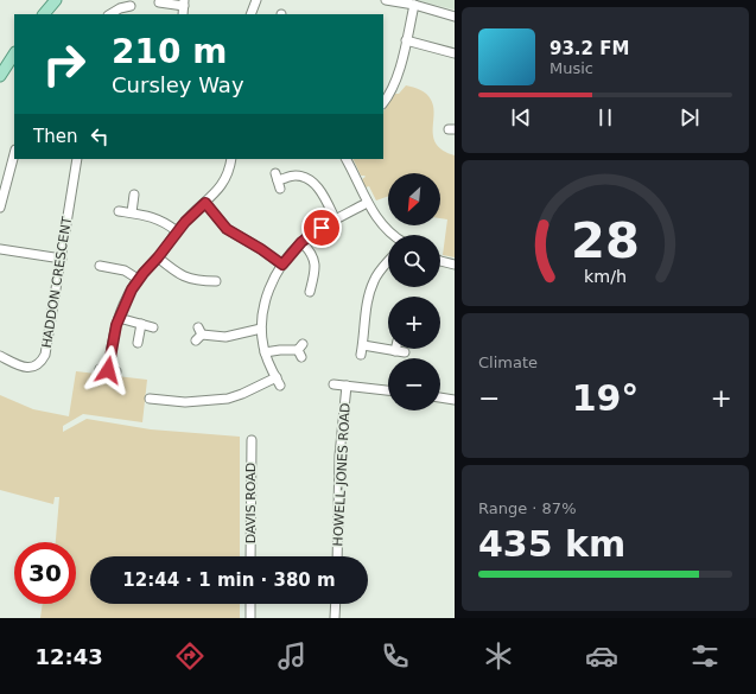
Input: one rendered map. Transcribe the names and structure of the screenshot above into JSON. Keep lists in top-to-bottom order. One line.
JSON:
{"streets":{"street":["HADDON CRESCENT","HOWELL-JONES ROAD","DAVIS ROAD"]},"north":"bottom left","page":{"turn":["210 m","Cursley Way"],"song":["93.2 FM","Music"],"then":"Then","map_buttons":["+","−"],"tile":["Climate",["Range · 87%","435 km"]],"heat":["−","19°","+"],"limit":"30","trip":"12:44 · 1 min · 380 m","tabs":"12:43","gauge":["28","km/h"]}}
